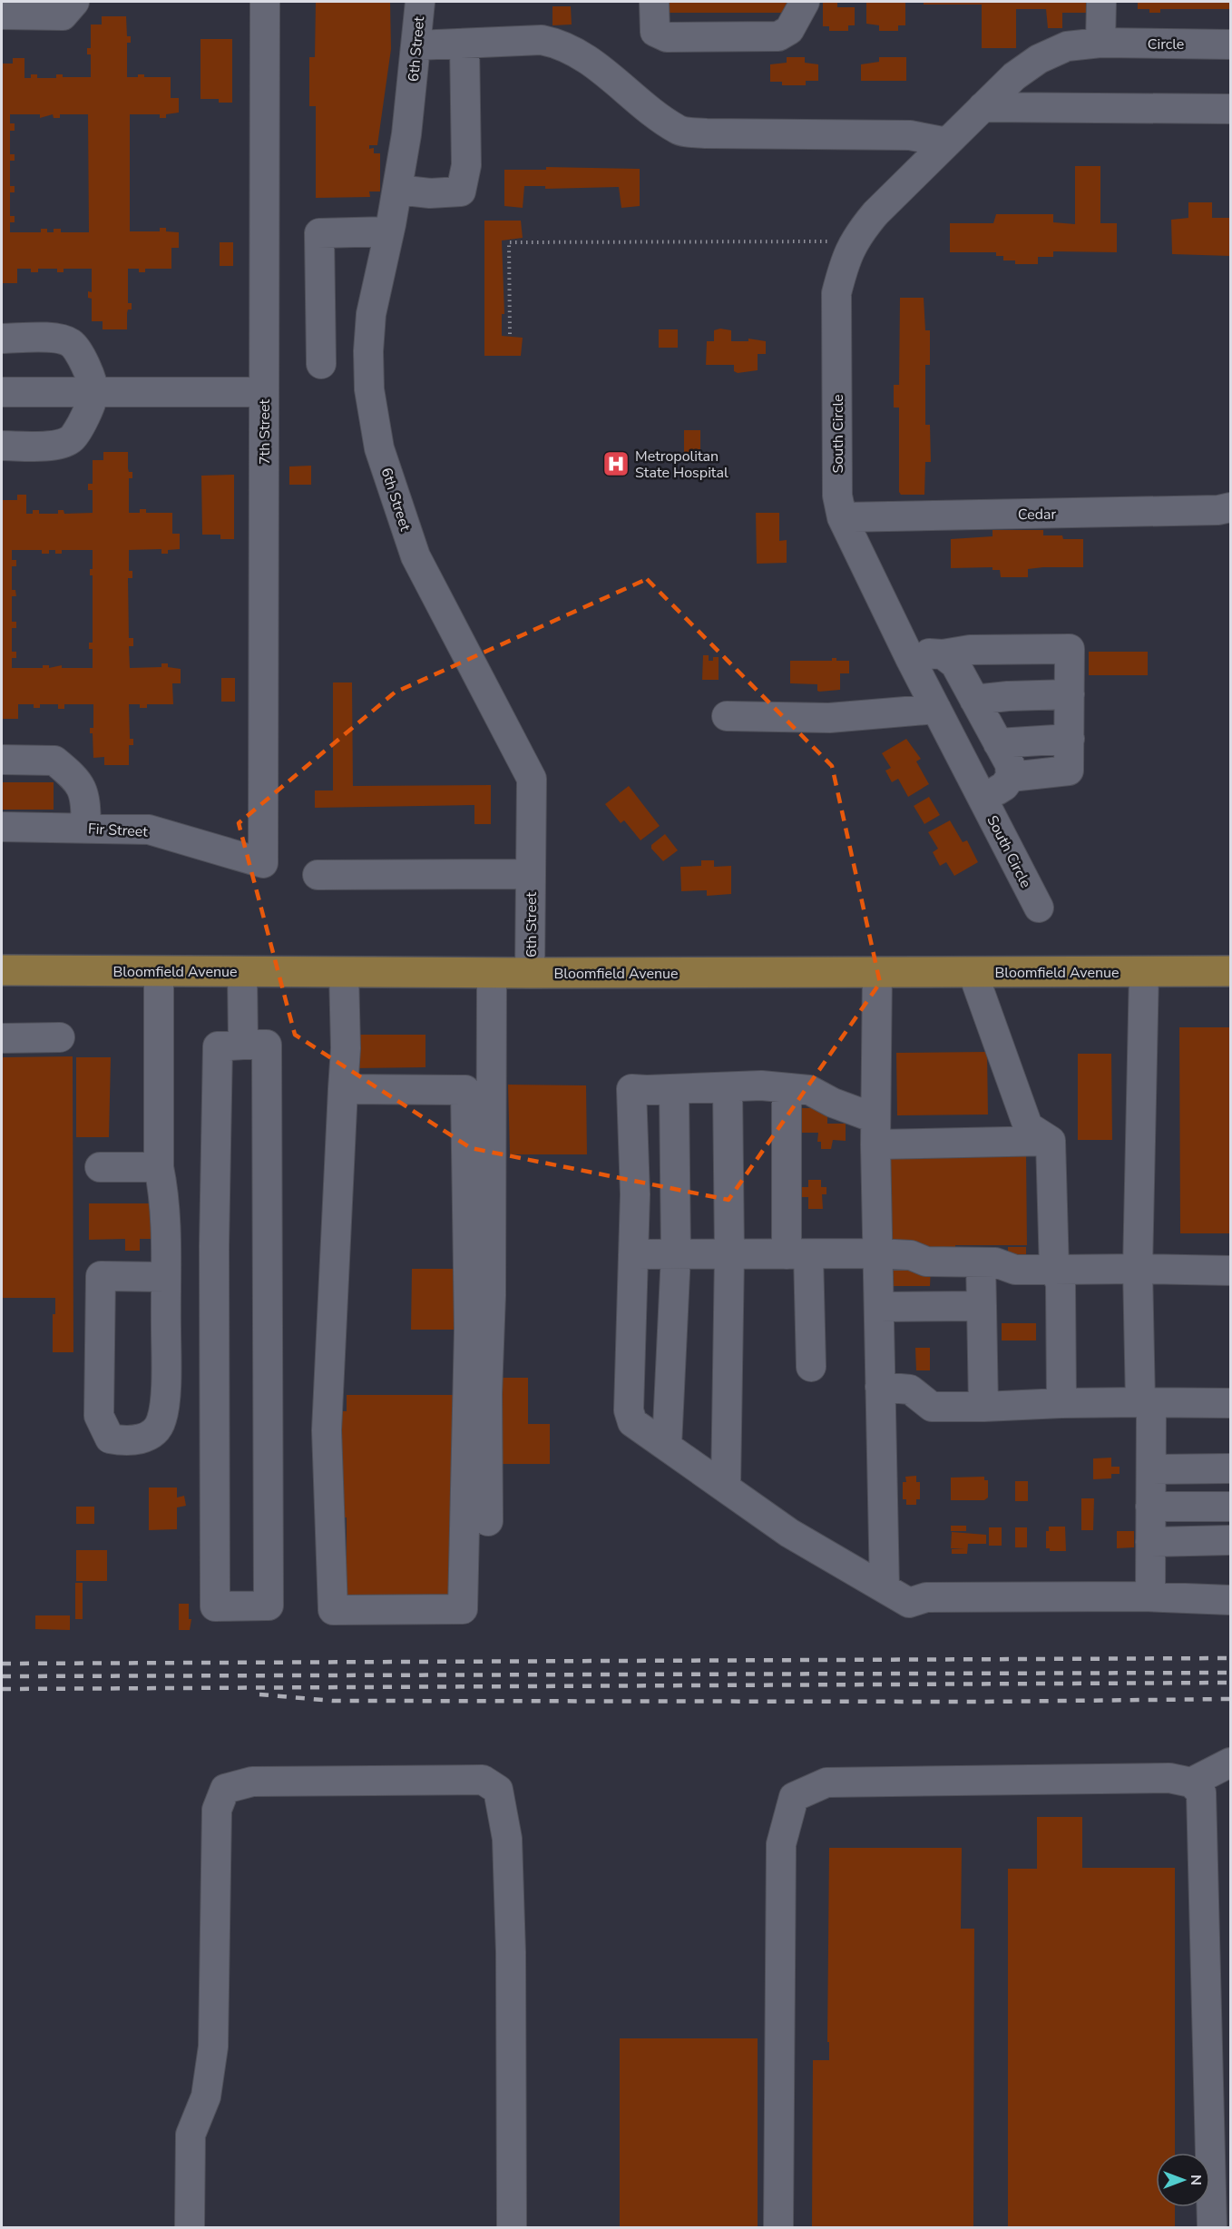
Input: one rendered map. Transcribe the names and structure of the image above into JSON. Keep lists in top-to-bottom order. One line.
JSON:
{"streets":{"main road":["Bloomfield Avenue"],"street":["Circle","6th Street","7th Street","South Circle","Cedar","Fir Street"]},"crossings":[["Circle","South Circle"],["6th Street","Bloomfield Avenue"],["7th Street","Fir Street"],["South Circle","Cedar"]],"places":{"hospital":["Metropolitan State Hospital"]},"north":"right"}
